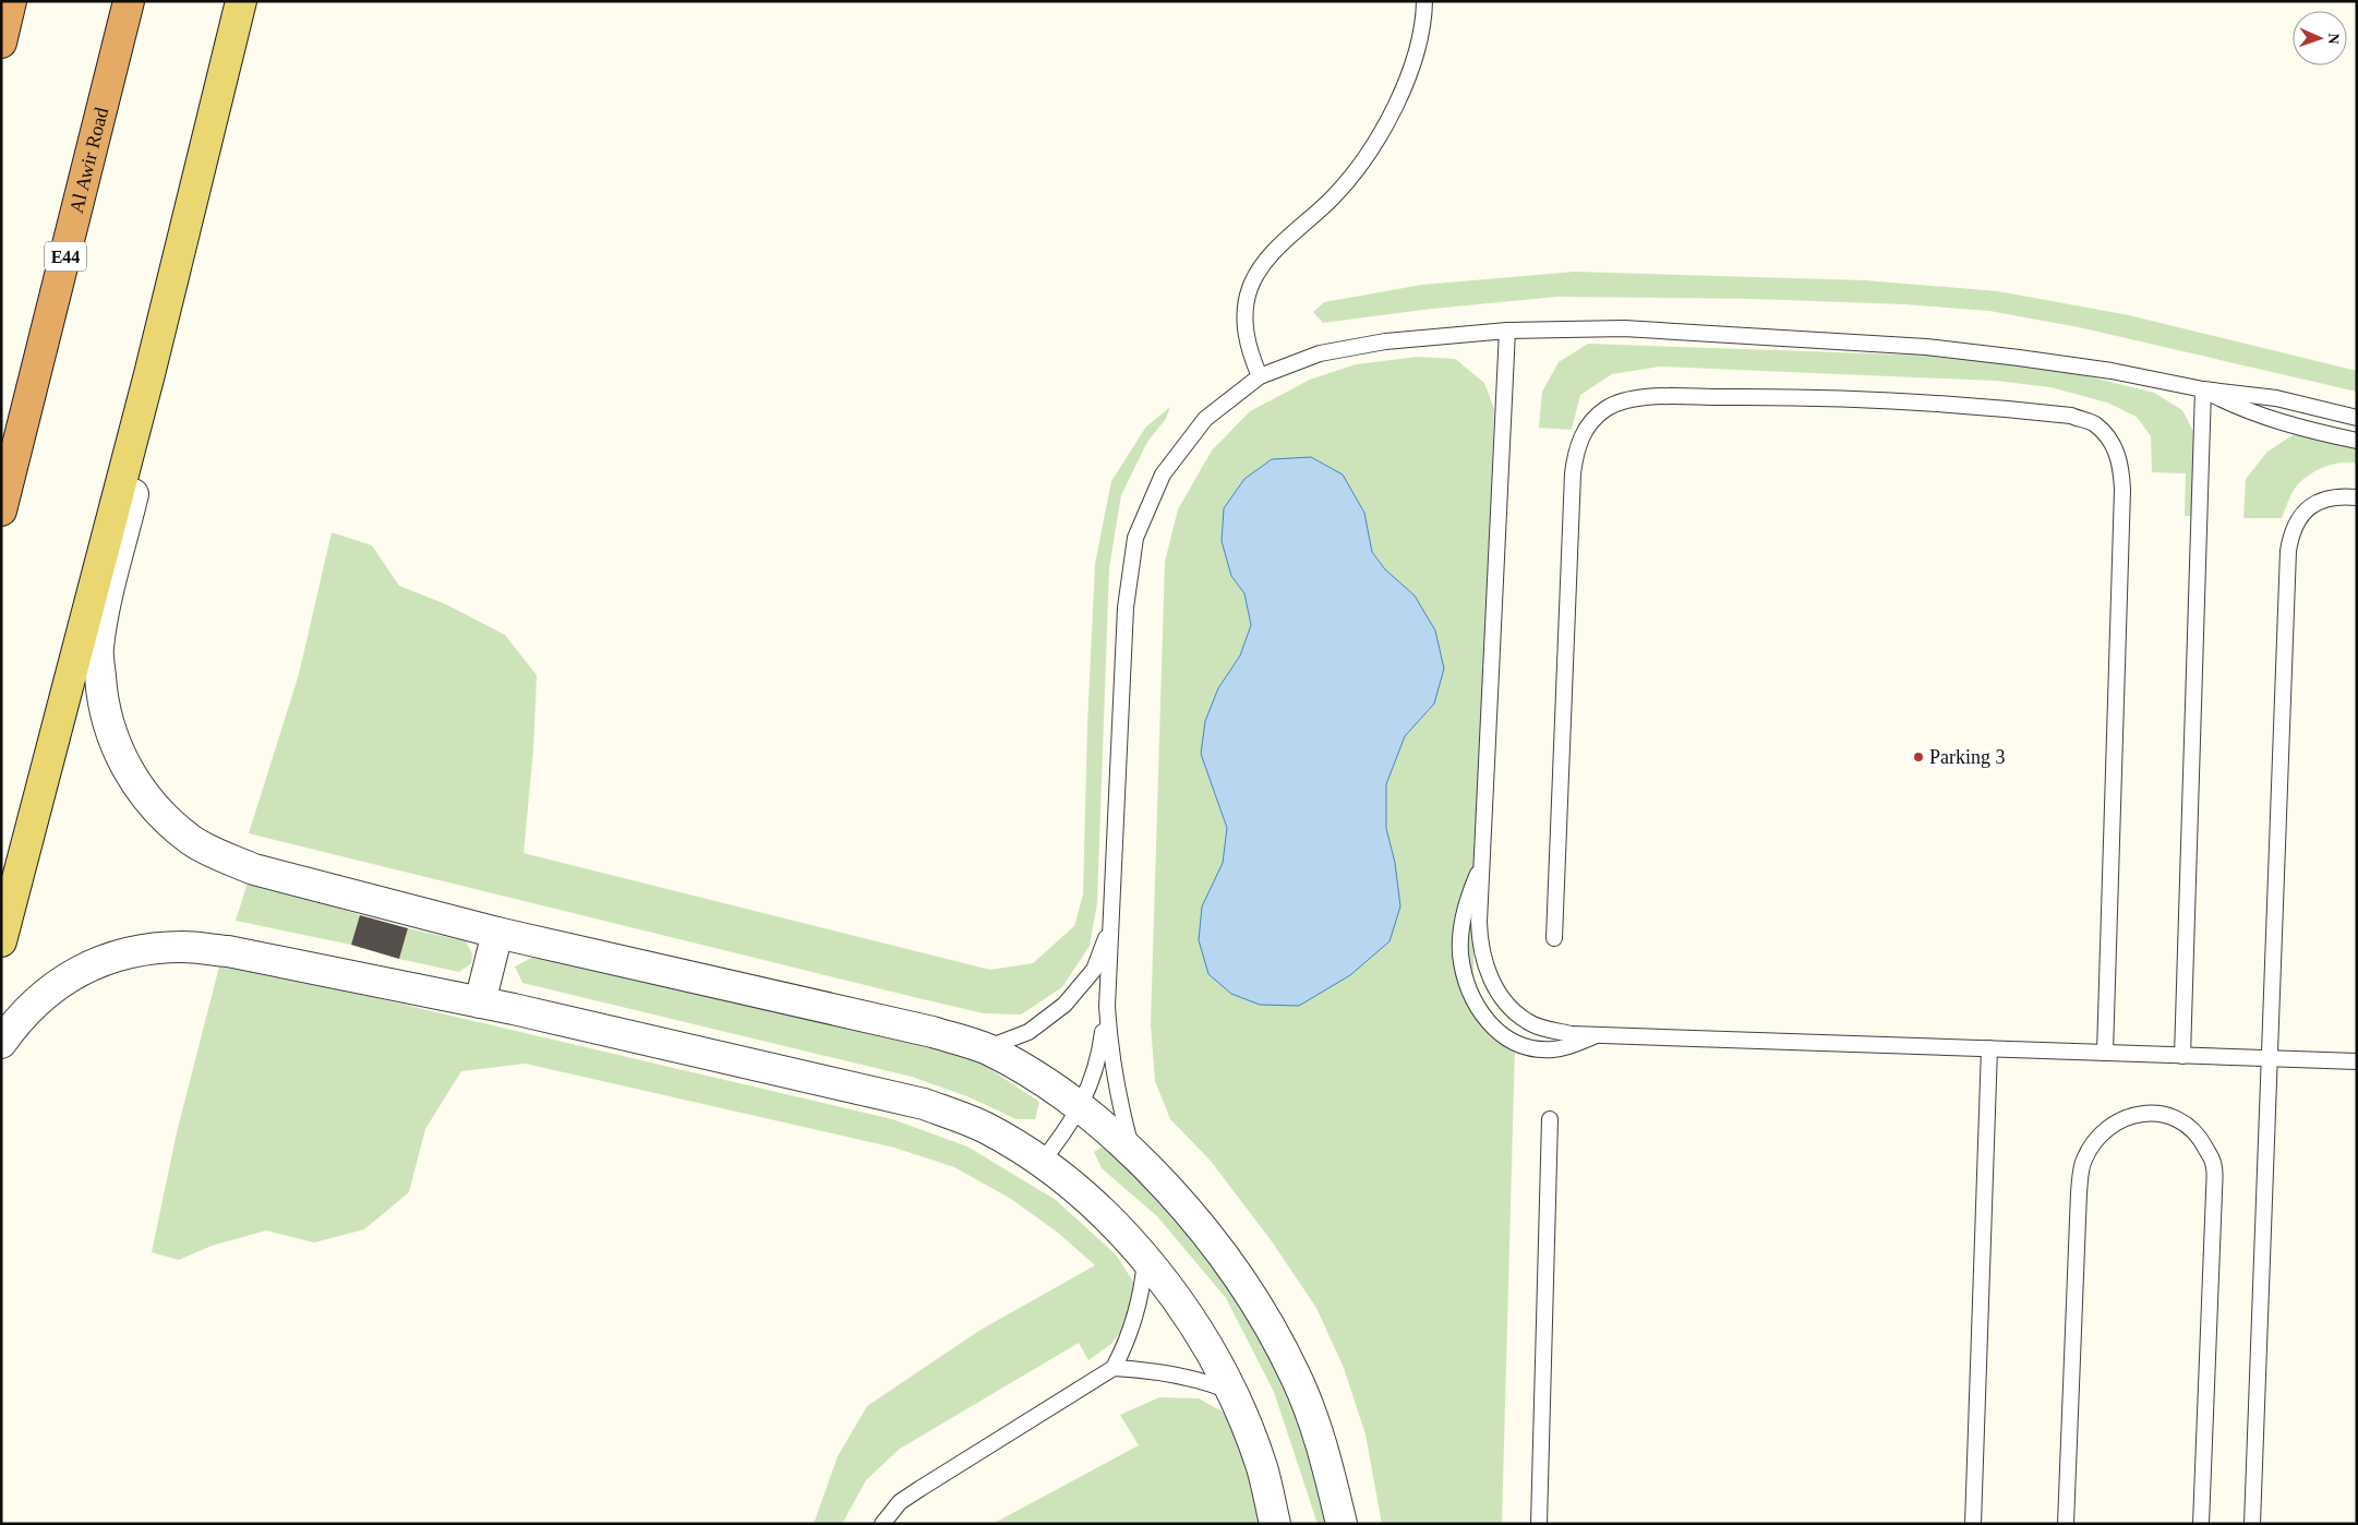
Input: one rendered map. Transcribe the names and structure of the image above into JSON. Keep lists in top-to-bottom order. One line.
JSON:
{"streets":{"highway":["Al Awir Road","E44"]},"places":["Parking 3"],"north":"right"}
